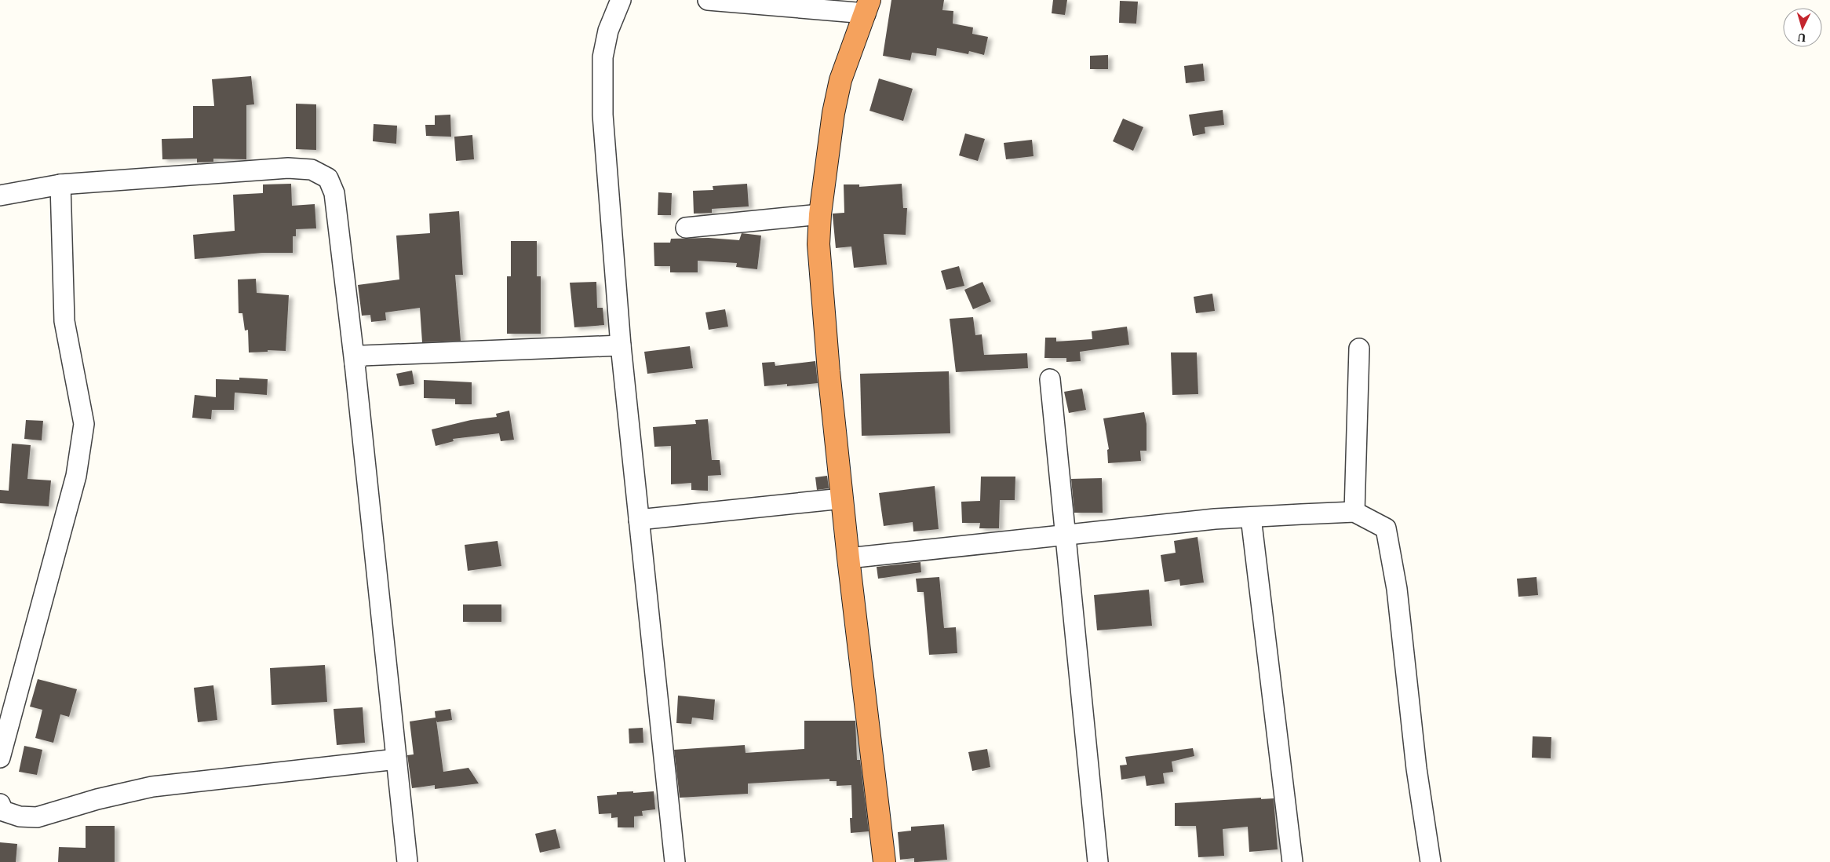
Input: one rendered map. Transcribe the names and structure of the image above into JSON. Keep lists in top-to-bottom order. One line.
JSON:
{"north":"bottom"}
